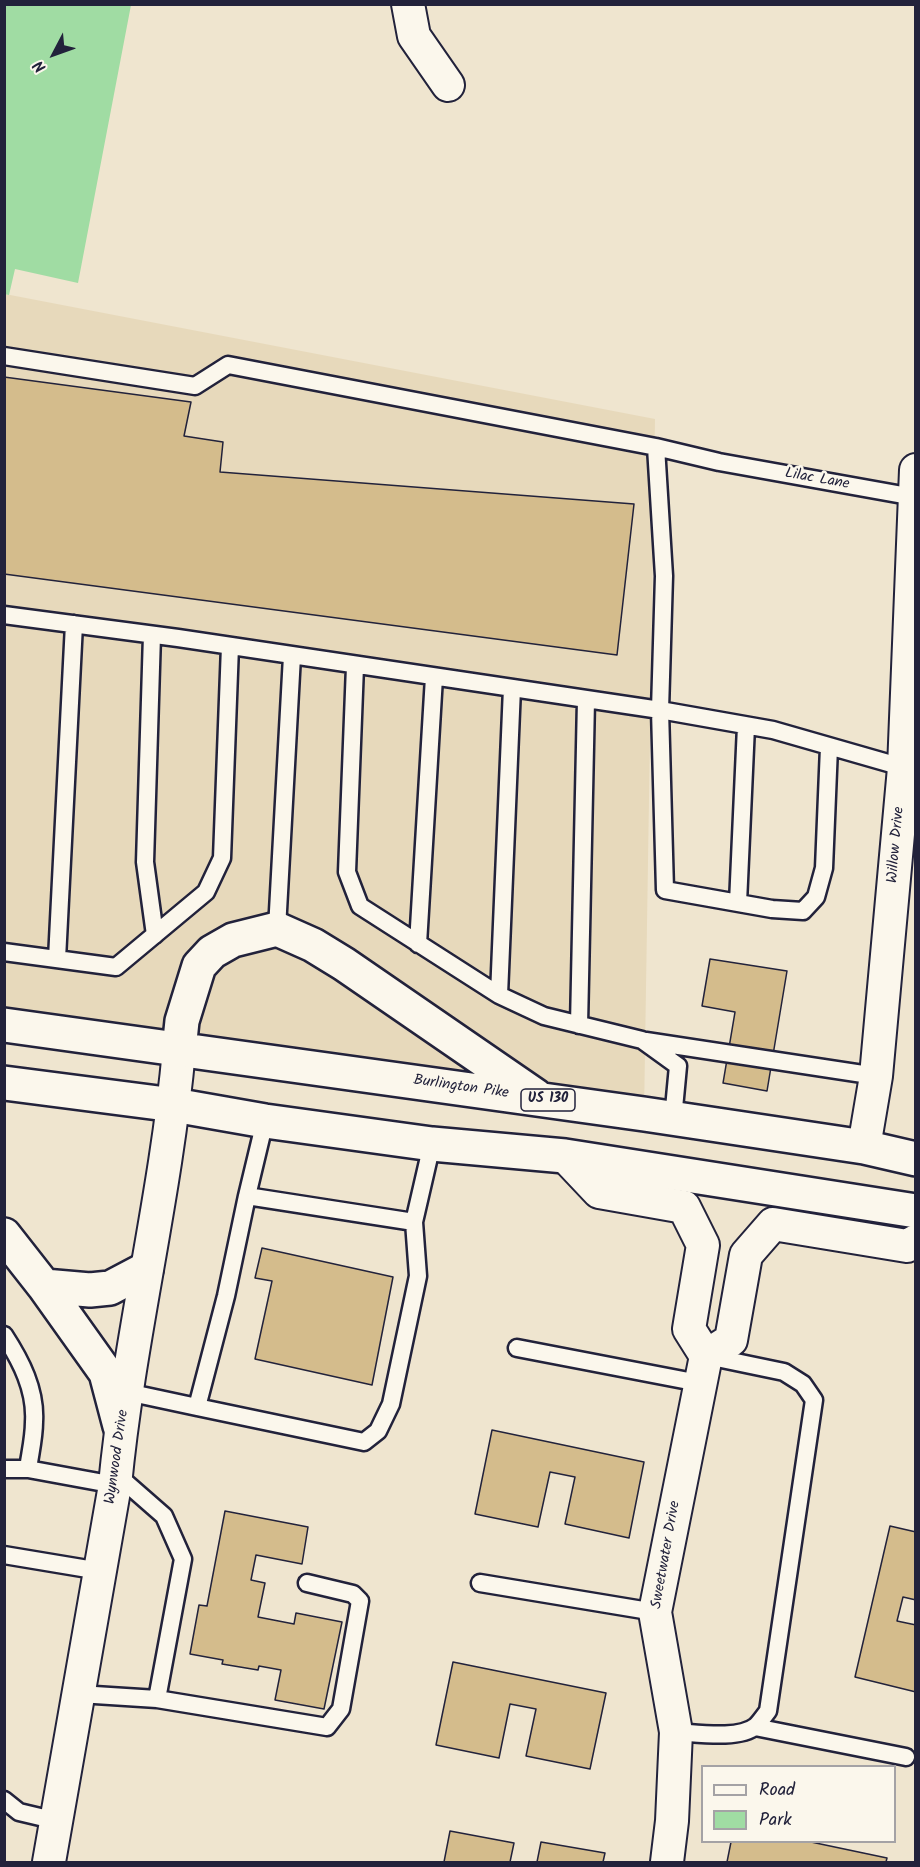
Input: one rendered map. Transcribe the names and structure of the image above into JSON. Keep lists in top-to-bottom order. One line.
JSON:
{"streets":{"highway":["Burlington Pike","US 130"],"street":["Willow Drive","Wynwood Drive","Sweetwater Drive"],"lane":["Lilac Lane"]},"crossings":[["Lilac Lane","Willow Drive"],["Willow Drive","Burlington Pike"],["Burlington Pike","Wynwood Drive"]],"legend":["Road","Park"],"north":"bottom left"}
